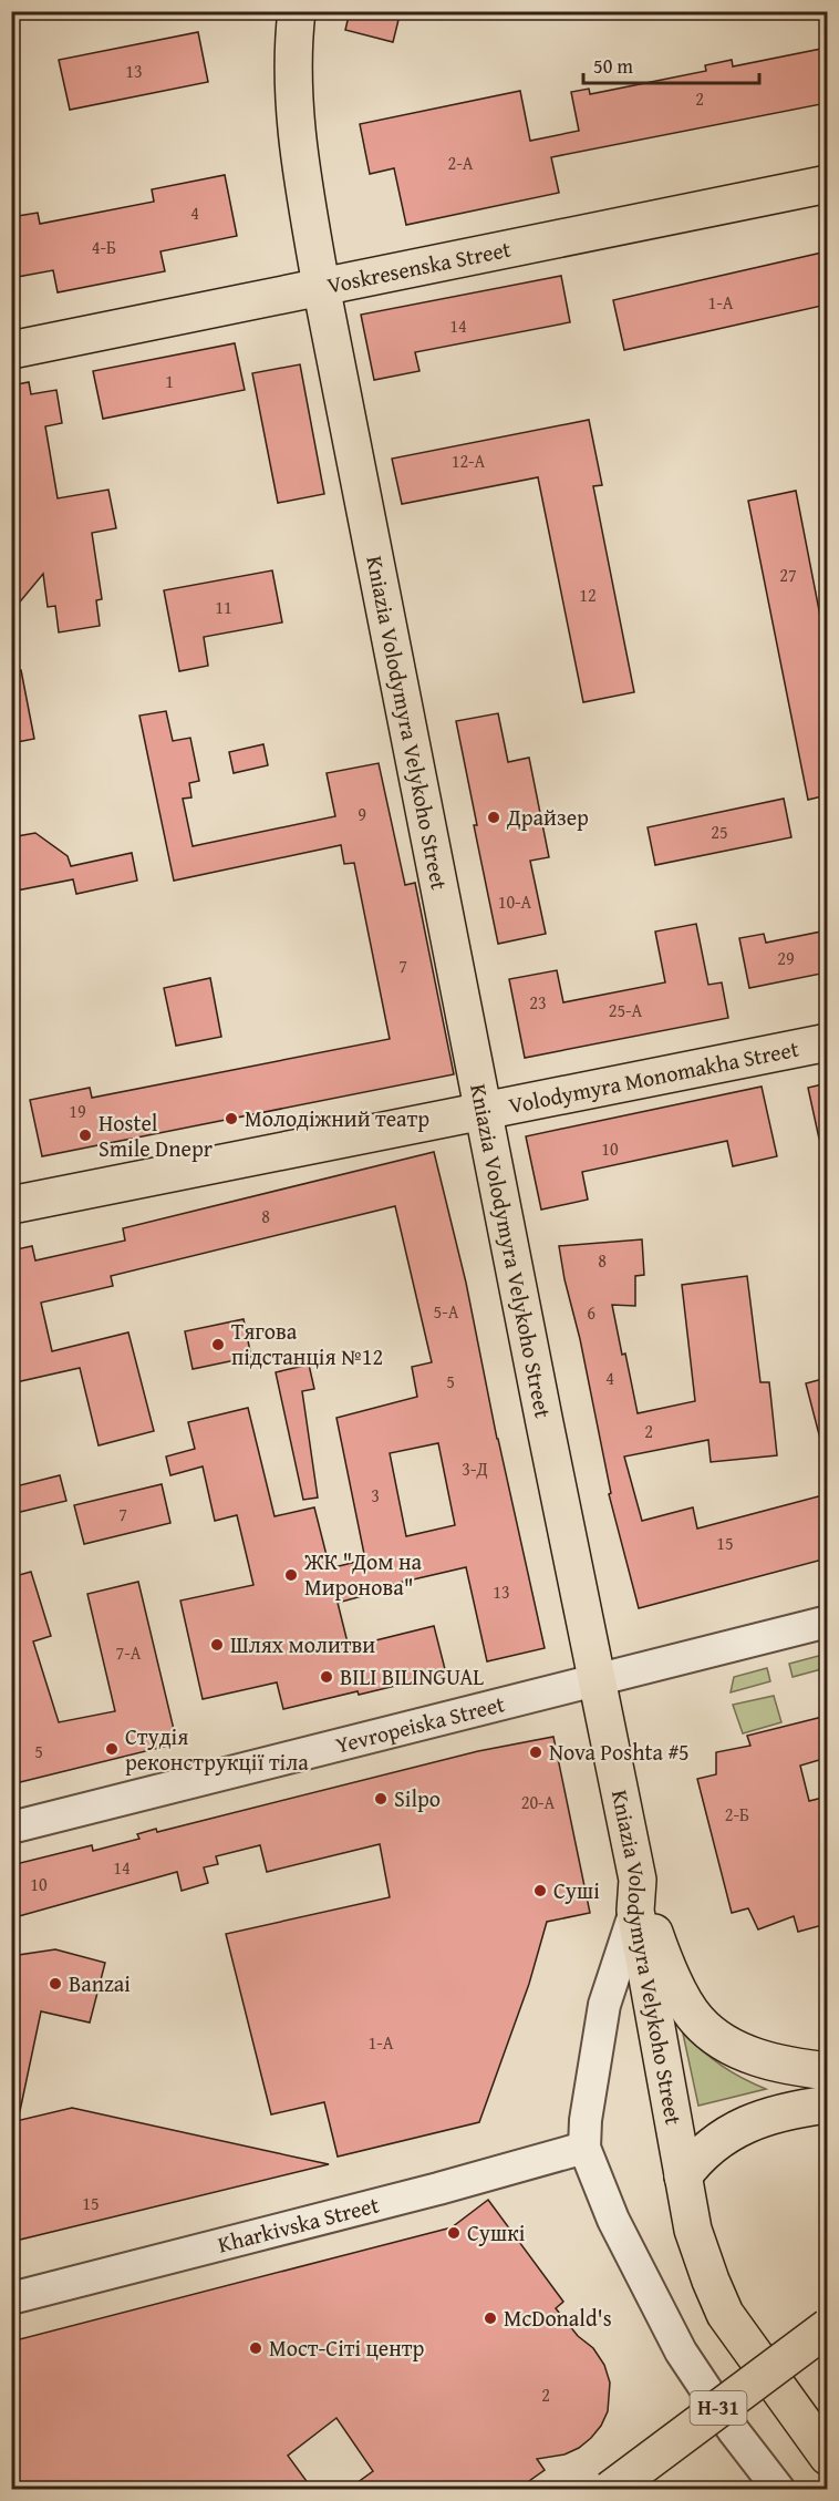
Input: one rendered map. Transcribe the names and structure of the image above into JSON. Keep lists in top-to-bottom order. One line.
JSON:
{"streets":{"main road":["Voskresenska Street","Kniazia Volodymyra Velykoho Street","Volodymyra Monomakha Street","Н-31"],"street":["Yevropeiska Street","Kharkivska Street"]},"crossings":[["Voskresenska Street","Kniazia Volodymyra Velykoho Street"],["Kniazia Volodymyra Velykoho Street","Volodymyra Monomakha Street"],["Kniazia Volodymyra Velykoho Street","Yevropeiska Street"]],"places":["Драйзер","Молодіжний театр","Hostel Smile Dnepr","Тягова пiдстанцiя №12","ЖК \"Дом на Миронова\"","Шлях молитви","BILI BILINGUAL","Студія реконструкції тіла","Nova Poshta #5","Silpo","Суші","Banzai","Сушкі","McDonald's","Мост-Сіті центр"],"house_numbers":["13","2","2-А","4","4-Б","1-А","14","1","12-А","27","12","11","9","25","10-А","29","7","23","25-А","19","10","8","8","5-А","6","4","5","2","3-Д","3","7","15","13","7-А","5","20-А","2-Б","14","10","1-А","15","2"],"scale_bar":"50 m"}
